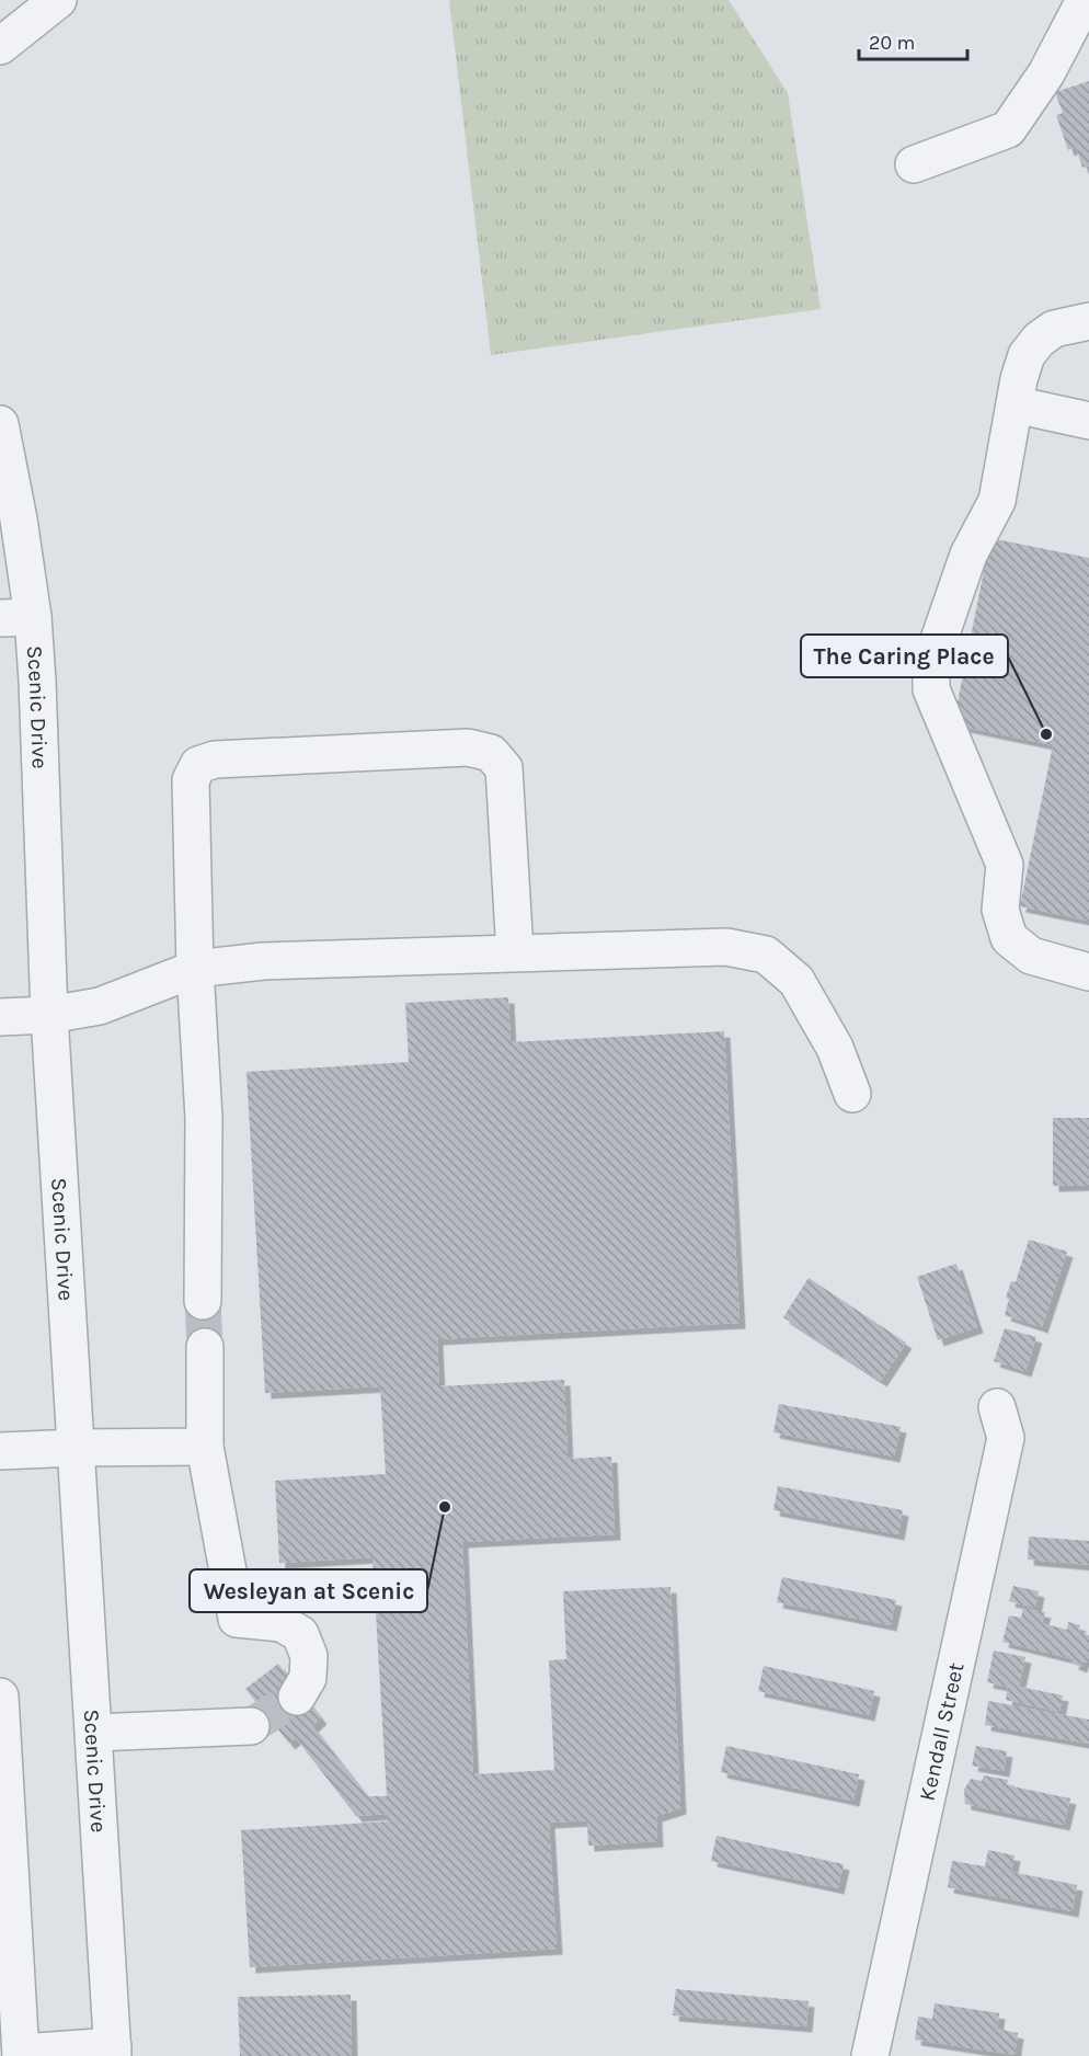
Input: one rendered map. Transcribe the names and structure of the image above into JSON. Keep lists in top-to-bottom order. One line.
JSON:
{"streets":{"street":["Scenic Drive","Kendall Street"]},"places":["The Caring Place","Wesleyan at Scenic"],"scale_bar":"20 m"}
